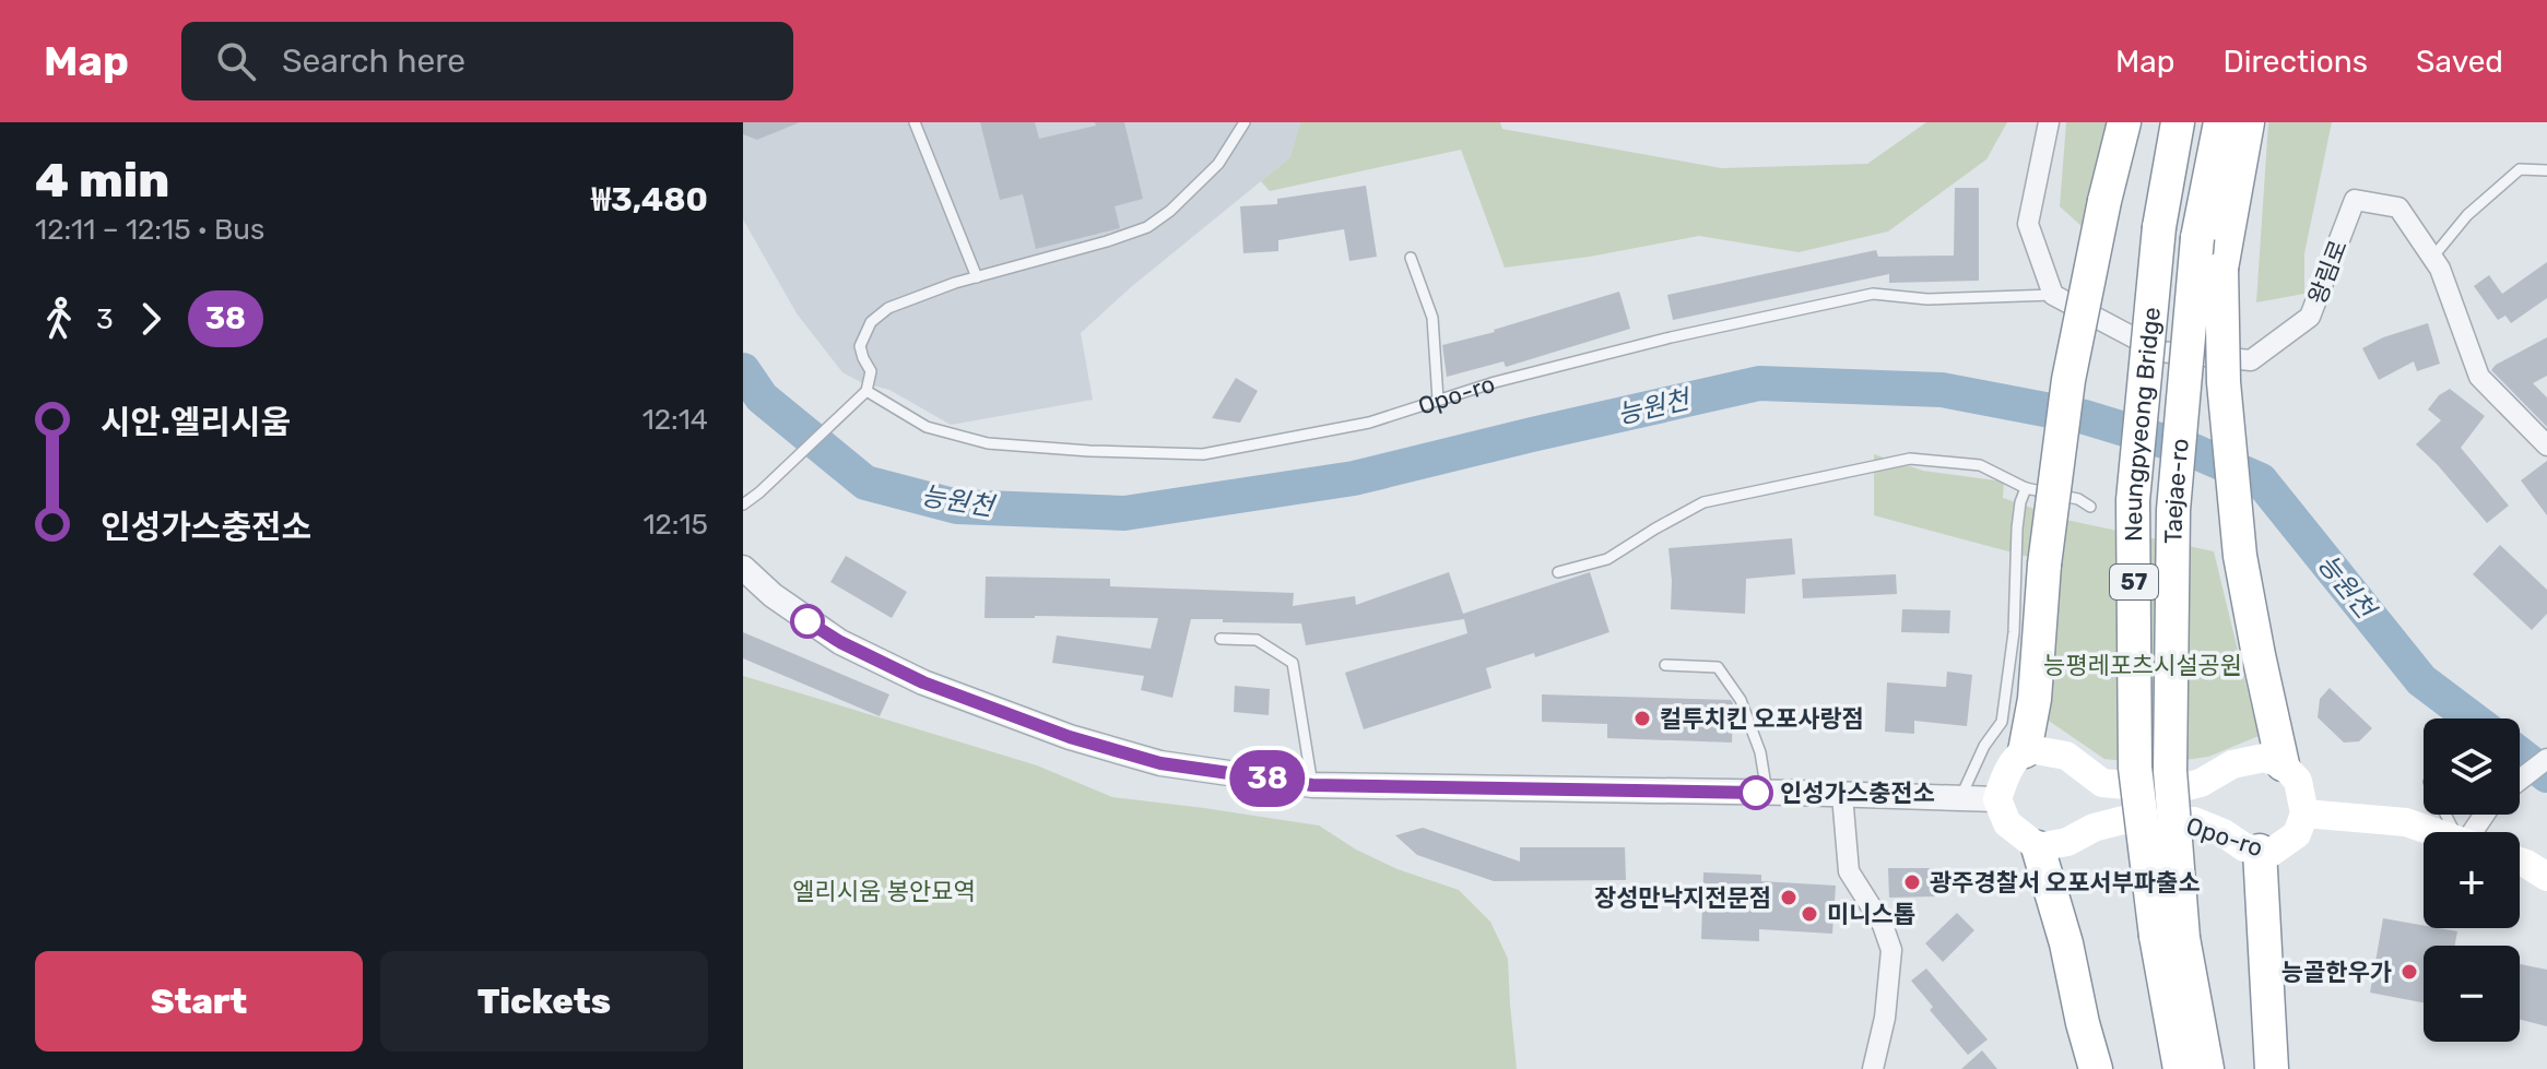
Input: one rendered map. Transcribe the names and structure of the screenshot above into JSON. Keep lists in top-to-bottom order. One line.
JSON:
{"streets":{"highway":["Neungpyeong Bridge","Taejae-ro","57"],"main road":["Opo-ro"],"street":["왕림로"]},"crossings":[["왕림로","Opo-ro"],["Neungpyeong Bridge","Taejae-ro"]],"water":["능원천"],"parks":["능평레포츠시설공원","엘리시움 봉안묘역"],"places":["컬투치킨 오포사랑점","인성가스충전소","광주경찰서 오포서부파출소","장성만낙지전문점","미니스톱","능골한우가"],"lines":["bus line 38"],"page":{"header":"Map","search":"Search here","nav":["Map","Directions","Saved"],"heading":["4 min","12:11 – 12:15 · Bus","₩3,480"],"on_map":"38","legs":["3","38"],"list":[{"name":"시안.엘리시움","value":"12:14"},{"name":"인성가스충전소","value":"12:15"}],"map_buttons":["+","−"],"buttons":["Start","Tickets"]}}
